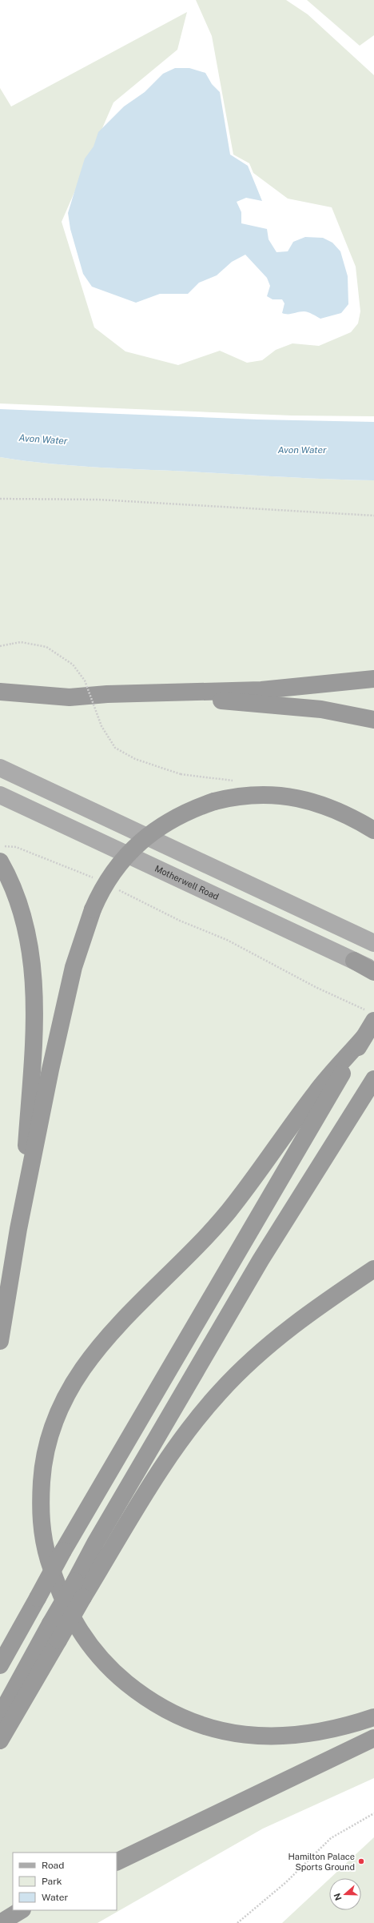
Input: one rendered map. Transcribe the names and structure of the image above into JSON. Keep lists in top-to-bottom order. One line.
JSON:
{"streets":{"main road":["Motherwell Road"]},"water":["Avon Water"],"places":["Hamilton Palace Sports Ground"],"legend":["Road","Park","Water"],"north":"left"}
